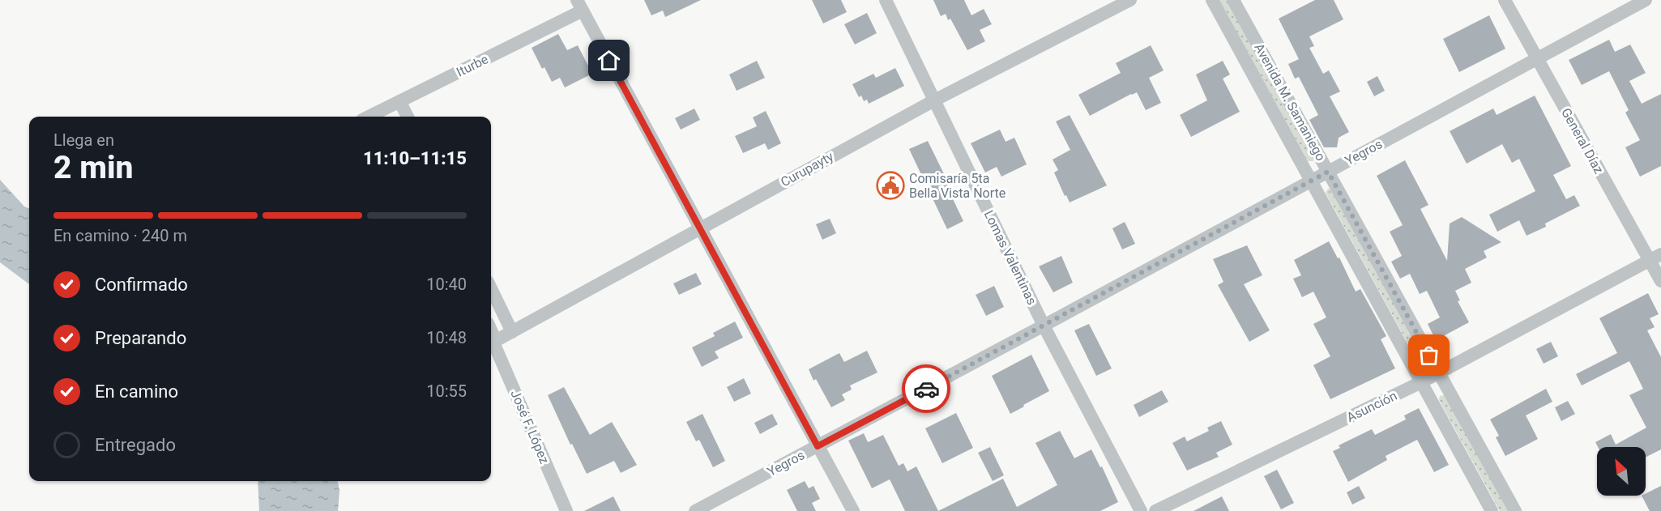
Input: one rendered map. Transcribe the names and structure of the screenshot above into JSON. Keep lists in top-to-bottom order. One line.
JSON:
{"streets":{"street":["Iturbe","Avenida M. Samaniego","General Díaz","Yegros","Curupayty","Lomas Valentinas","Asunción","José F. López"]},"crossings":[["Avenida M. Samaniego","Yegros"],["Avenida M. Samaniego","Asunción"],["General Díaz","Yegros"],["General Díaz","Asunción"],["Yegros","Lomas Valentinas"],["Curupayty","Lomas Valentinas"],["Curupayty","José F. López"]],"places":{"public building":["Comisaría 5ta Bella Vista Norte"]},"north":"top left","page":{"heading":["2 min","Llega en","11:10–11:15"],"bar":"En camino · 240 m","list":[["Confirmado","10:40"],["Preparando","10:48"],["En camino","10:55"],"Entregado"]}}
